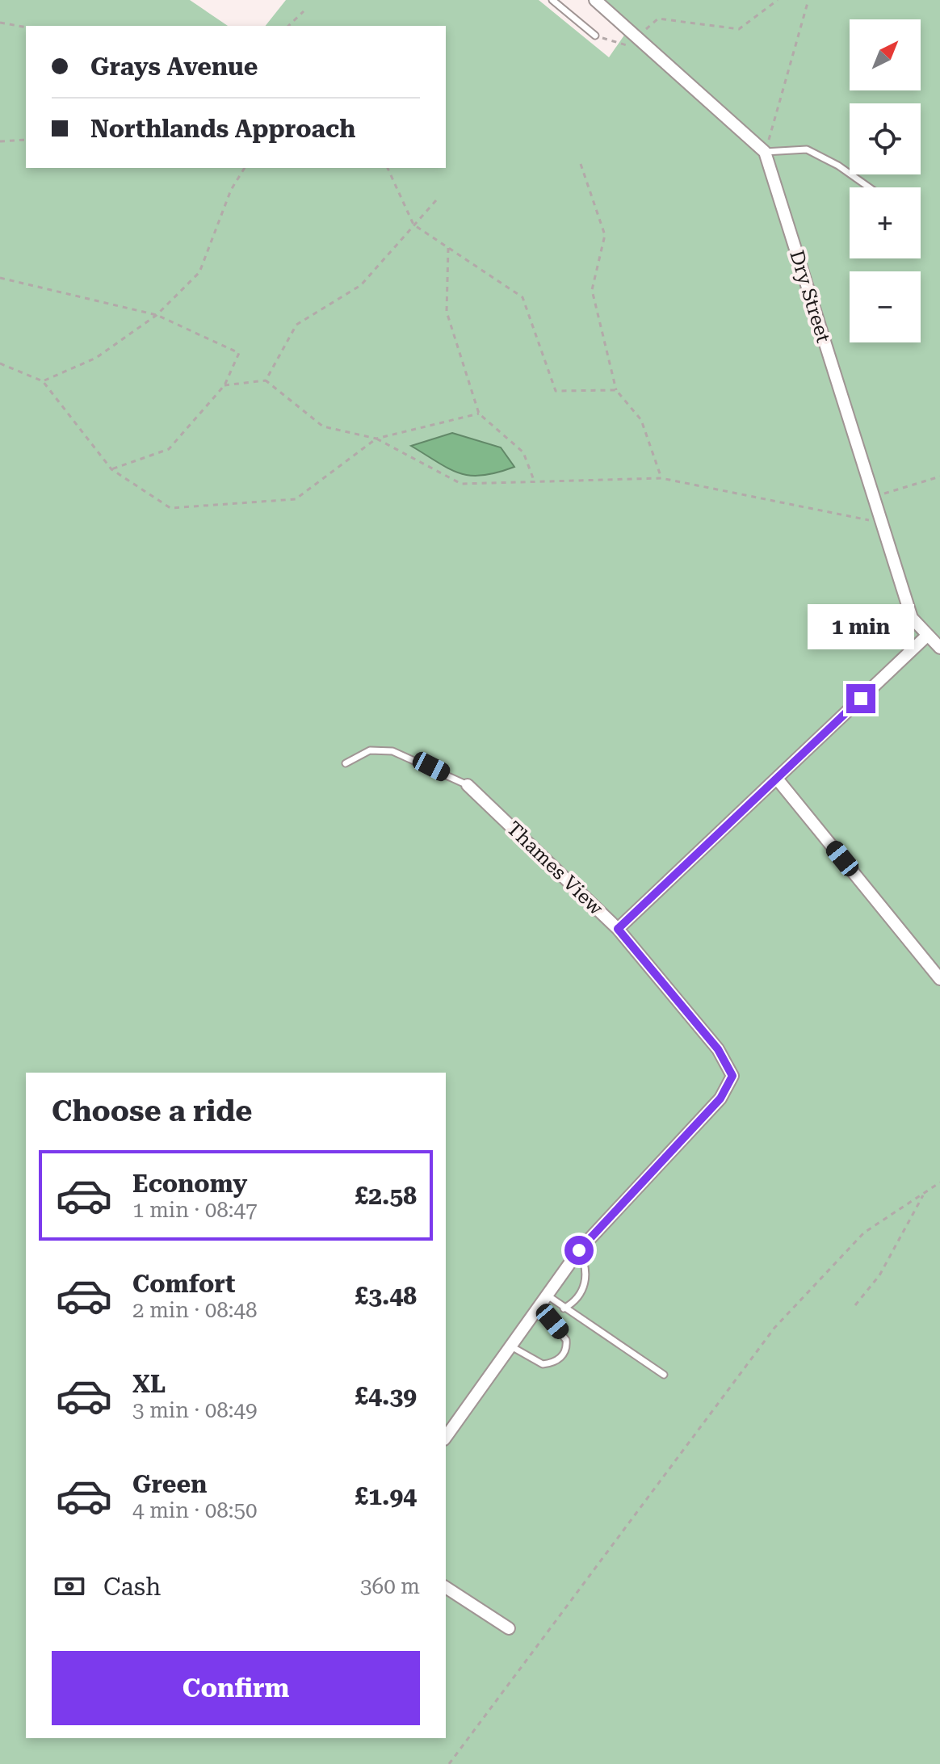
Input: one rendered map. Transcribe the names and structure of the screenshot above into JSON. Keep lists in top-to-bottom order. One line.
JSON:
{"streets":{"street":["Dry Street","Thames View"]},"north":"top right","page":{"map_buttons":["+","−"],"banner":["Grays Avenue","Northlands Approach"],"bubble":"1 min","heading":"Choose a ride","list":[{"name":"Economy","note":"1 min · 08:47","value":"£2.58"},{"name":"Comfort","note":"2 min · 08:48","value":"£3.48"},{"name":"XL","note":"3 min · 08:49","value":"£4.39"},{"name":"Green","note":"4 min · 08:50","value":"£1.94"}],"pay":["Cash","360 m"],"buttons":"Confirm"}}
